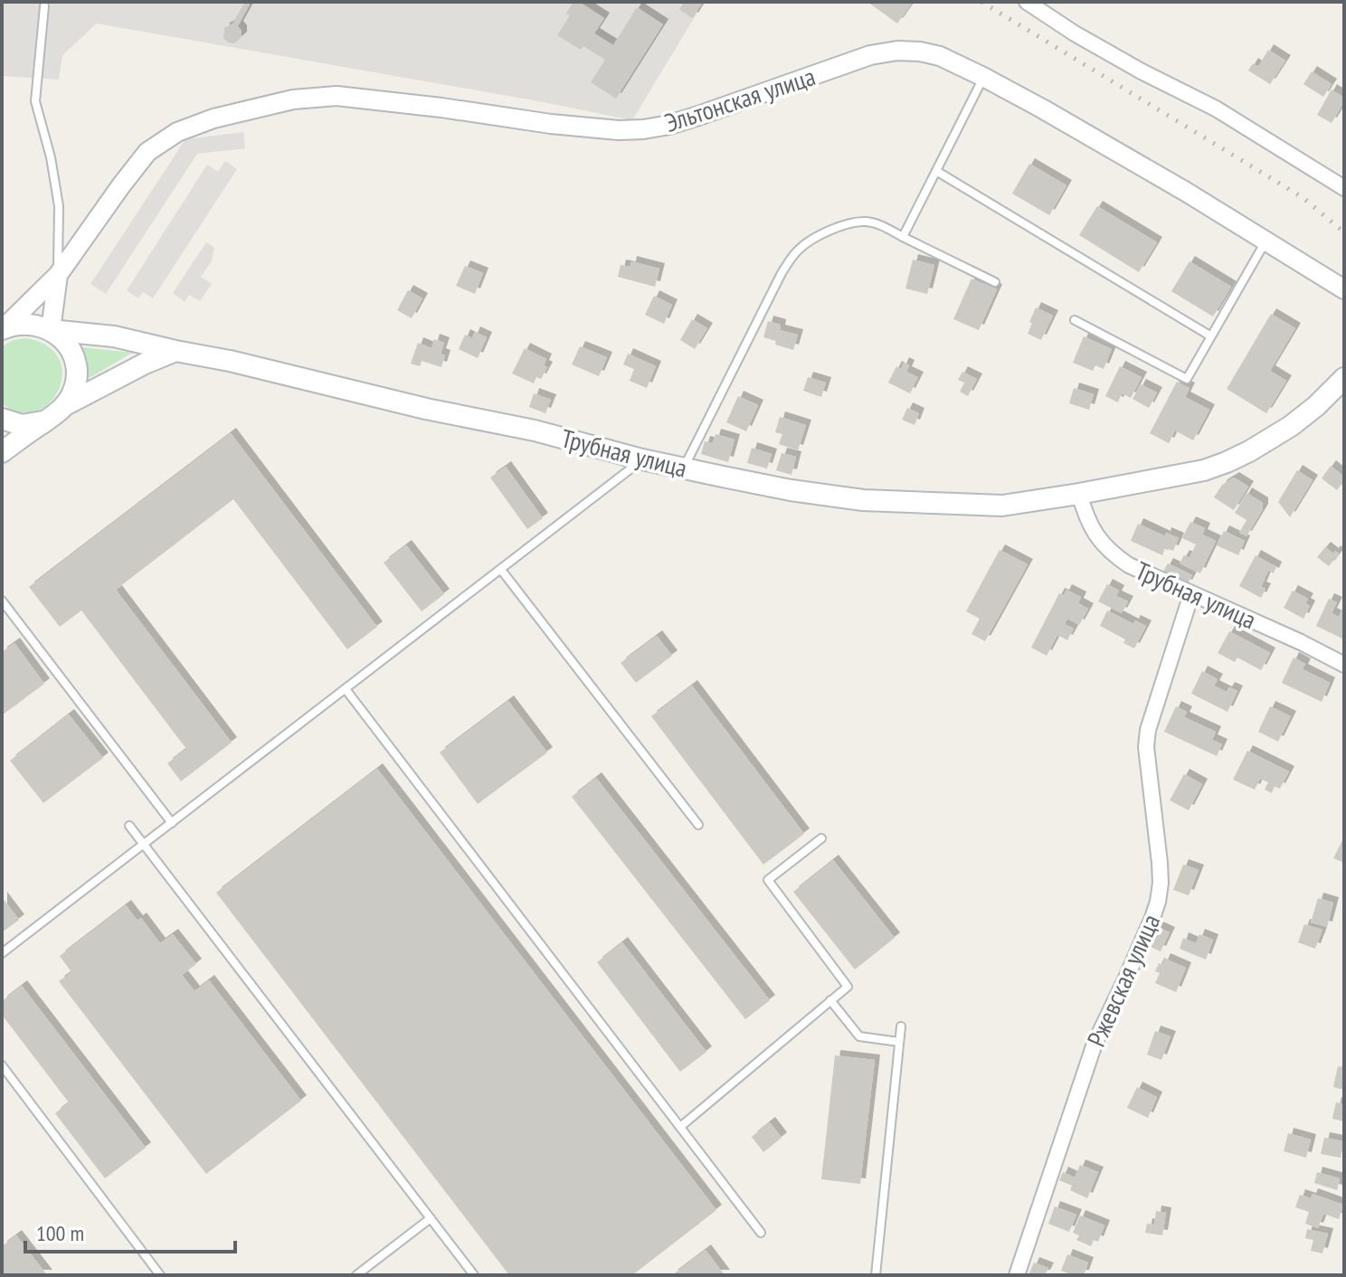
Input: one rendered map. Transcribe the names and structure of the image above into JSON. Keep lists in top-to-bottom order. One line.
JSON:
{"streets":{"main road":["Трубная улица"],"street":["Эльтонская улица","Ржевская улица"]},"crossings":[["Эльтонская улица","Трубная улица"],["Трубная улица","Ржевская улица"]],"scale_bar":"100 m"}
